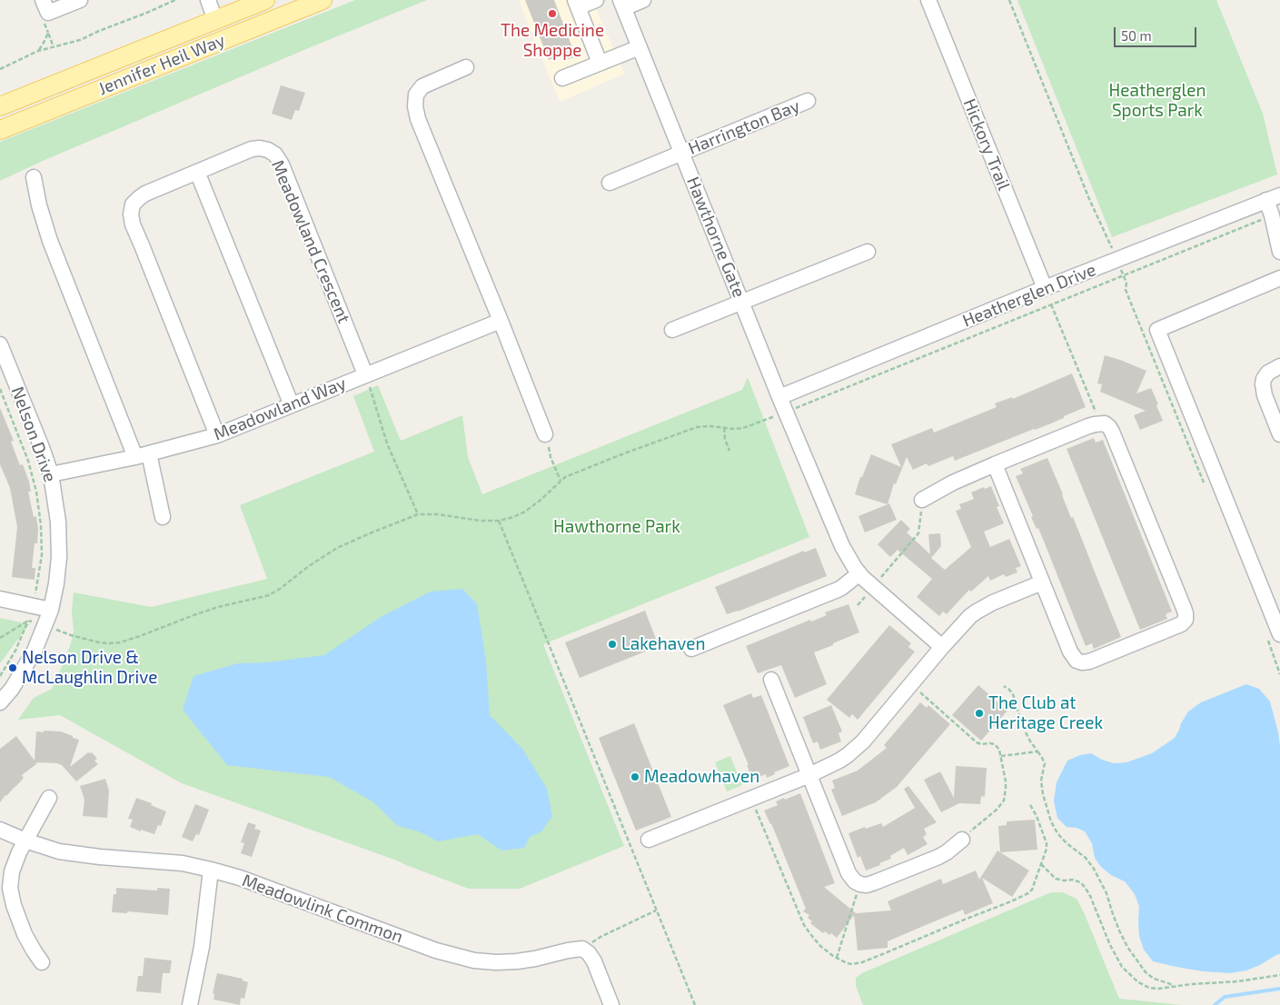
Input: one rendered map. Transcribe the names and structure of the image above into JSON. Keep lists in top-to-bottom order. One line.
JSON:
{"streets":{"main road":["Jennifer Heil Way"],"street":["Harrington Bay","Hickory Trail","Hawthorne Gate","Meadowland Crescent","Heatherglen Drive","Meadowland Way","Nelson Drive","Meadowlink Common"]},"crossings":[["Harrington Bay","Hawthorne Gate"],["Hickory Trail","Heatherglen Drive"],["Hawthorne Gate","Heatherglen Drive"],["Meadowland Crescent","Meadowland Way"],["Meadowland Way","Nelson Drive"]],"parks":["Heatherglen Sports Park","Hawthorne Park"],"places":["The Medicine Shoppe","Lakehaven","Nelson Drive & McLaughlin Drive","The Club at Heritage Creek","Meadowhaven"],"scale_bar":"50 m"}
